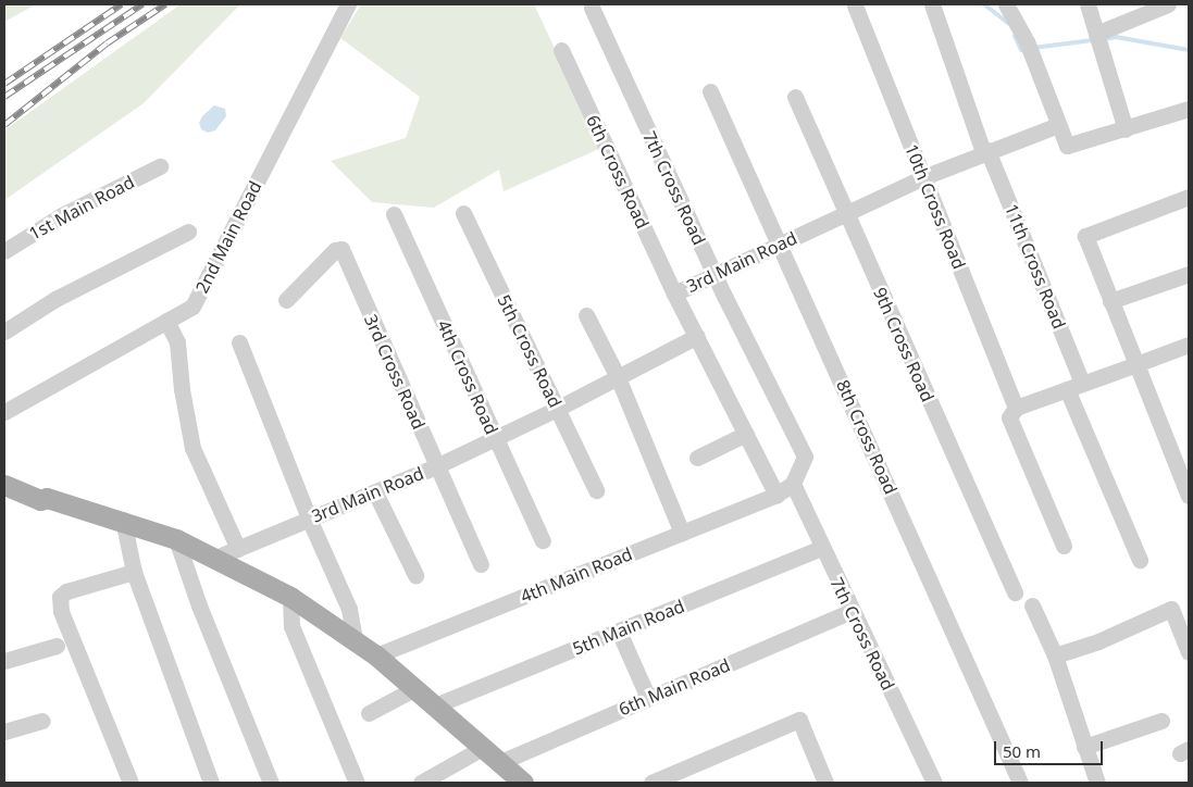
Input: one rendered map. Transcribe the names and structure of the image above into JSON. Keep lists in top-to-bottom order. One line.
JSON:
{"streets":{"street":["6th Cross Road","7th Cross Road","10th Cross Road","1st Main Road","2nd Main Road","3rd Main Road","11th Cross Road","9th Cross Road","5th Cross Road","3rd Cross Road","4th Cross Road","8th Cross Road","4th Main Road","5th Main Road","6th Main Road"]},"crossings":[["6th Cross Road","3rd Main Road"],["7th Cross Road","3rd Main Road"],["7th Cross Road","4th Main Road"],["7th Cross Road","5th Main Road"],["7th Cross Road","6th Main Road"],["10th Cross Road","3rd Main Road"],["3rd Main Road","11th Cross Road"],["3rd Main Road","9th Cross Road"],["3rd Main Road","5th Cross Road"],["3rd Main Road","3rd Cross Road"],["3rd Main Road","4th Cross Road"],["3rd Main Road","8th Cross Road"]],"scale_bar":"50 m"}
